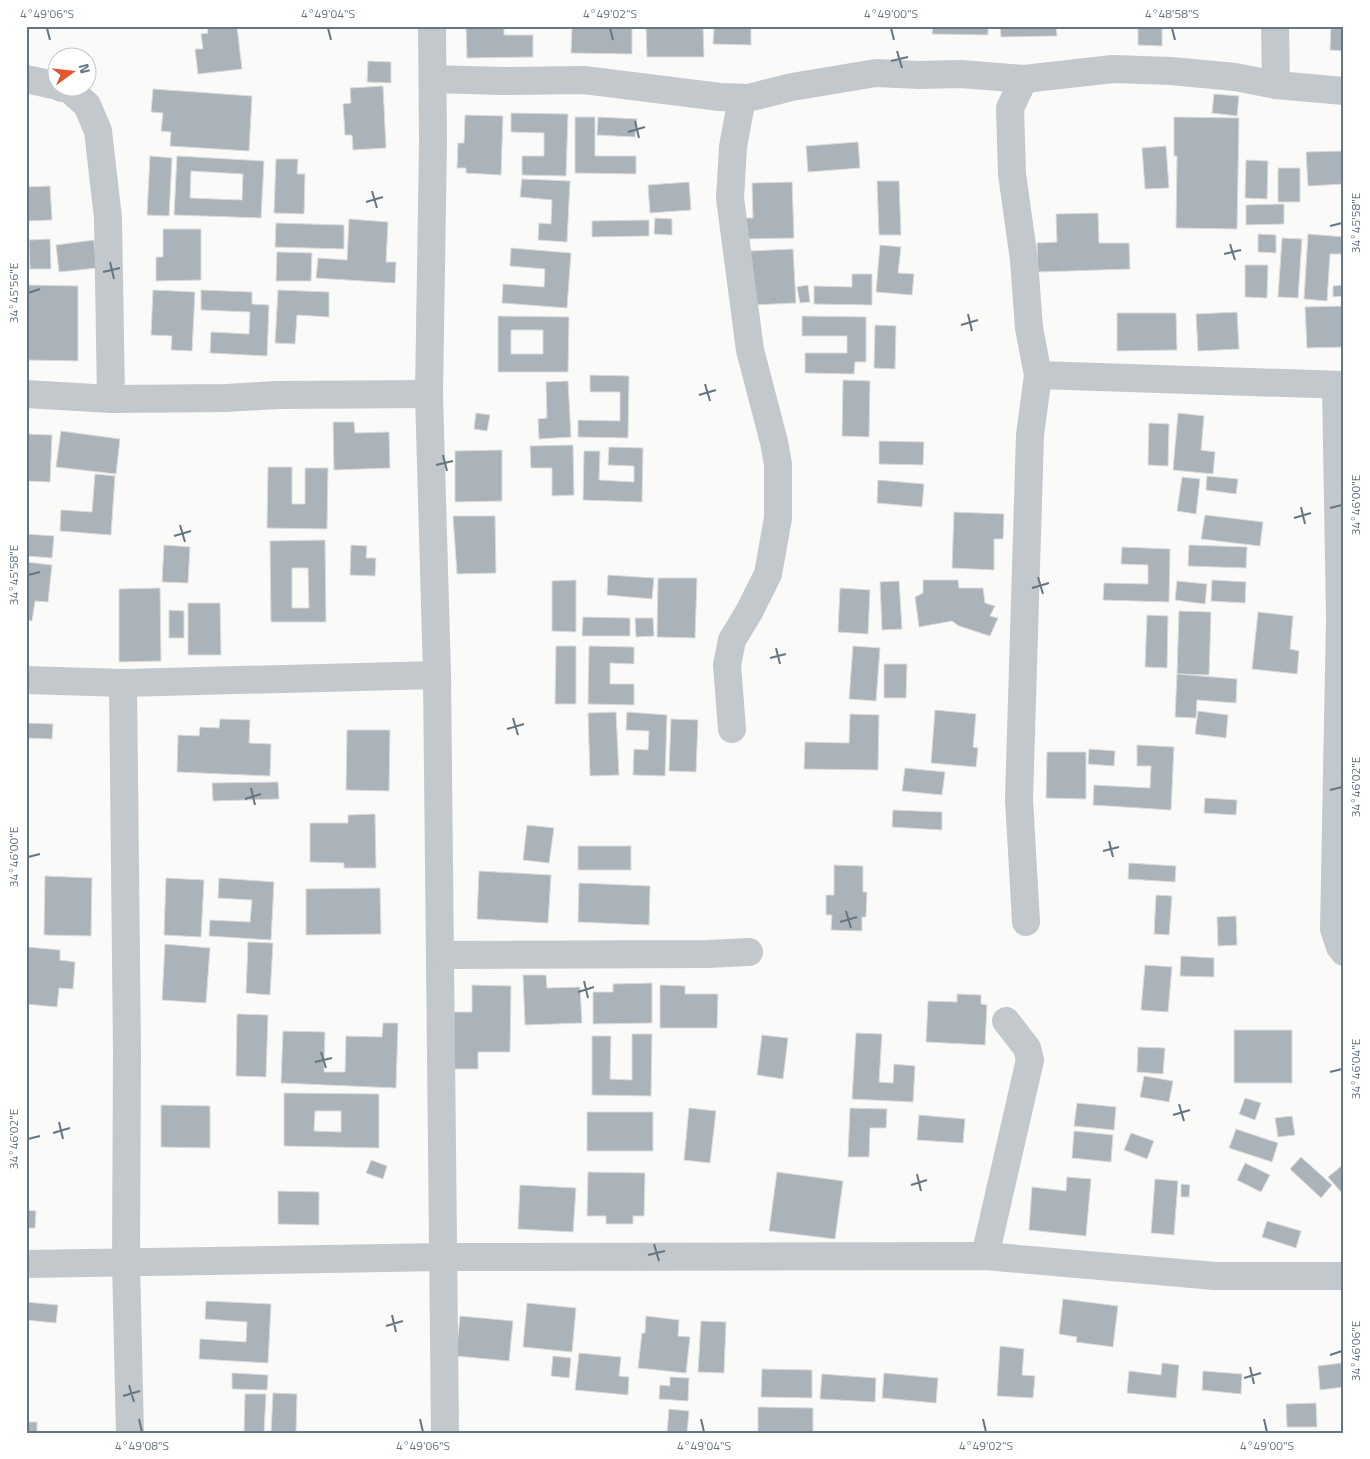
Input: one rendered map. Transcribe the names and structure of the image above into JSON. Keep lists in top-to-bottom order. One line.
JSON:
{"north":"right","coordinates":["4°49'06\"S","4°49'04\"S","4°49'02\"S","4°49'00\"S","4°48'58\"S","34°45'58\"E","34°45'56\"E","34°46'00\"E","34°46'02\"E","34°46'04\"E","34°46'06\"E","4°49'08\"S"]}
